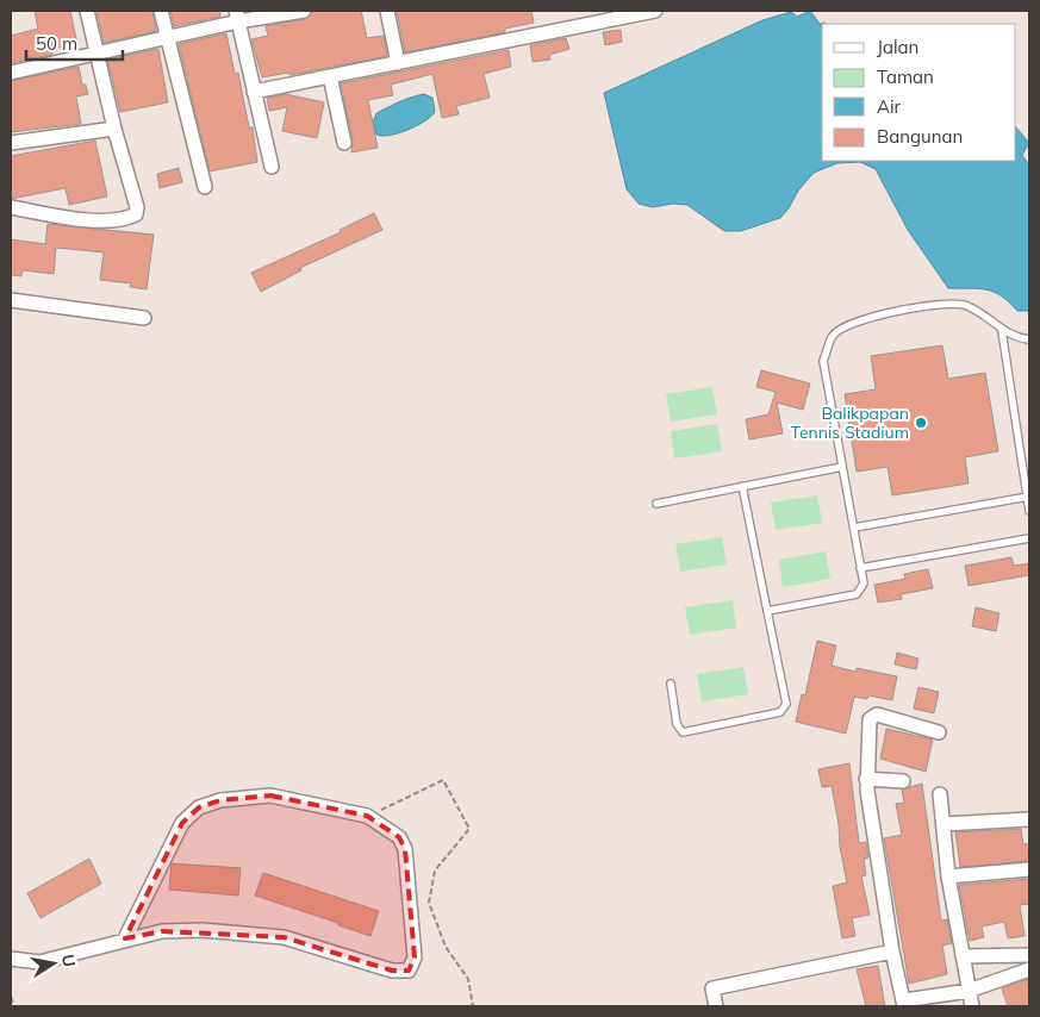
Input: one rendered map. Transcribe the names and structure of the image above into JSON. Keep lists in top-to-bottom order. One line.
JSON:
{"places":["Balikpapan Tennis Stadium"],"legend":["Jalan","Taman","Air","Bangunan"],"scale_bar":"50 m","north":"right"}
